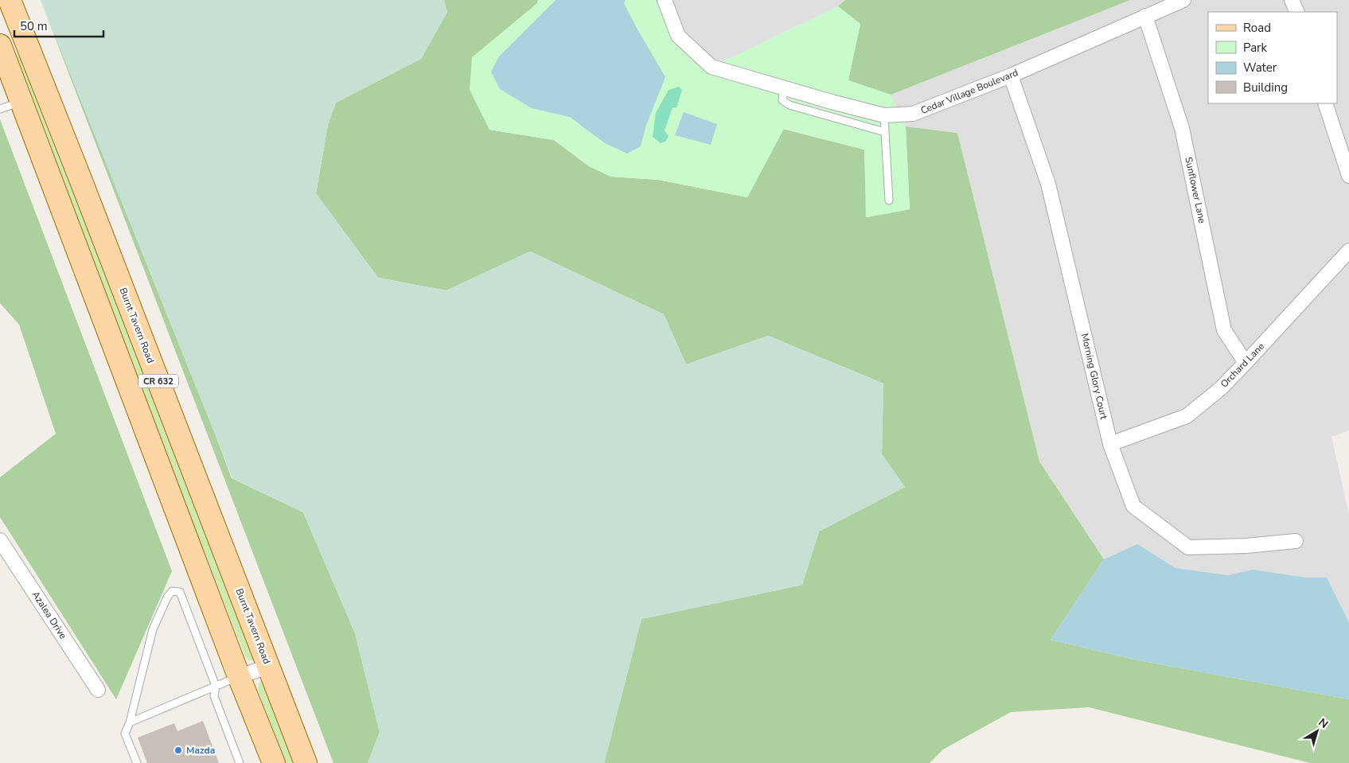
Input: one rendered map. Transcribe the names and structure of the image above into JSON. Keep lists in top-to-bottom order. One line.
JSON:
{"streets":{"main road":["Burnt Tavern Road","CR 632"],"street":["Cedar Village Boulevard","Sunflower Lane","Orchard Lane","Morning Glory Court","Azalea Drive"]},"crossings":[["Cedar Village Boulevard","Sunflower Lane"],["Cedar Village Boulevard","Morning Glory Court"],["Sunflower Lane","Orchard Lane"],["Orchard Lane","Morning Glory Court"]],"places":["Mazda"],"legend":["Road","Park","Water","Building"],"scale_bar":"50 m","north":"top right"}
